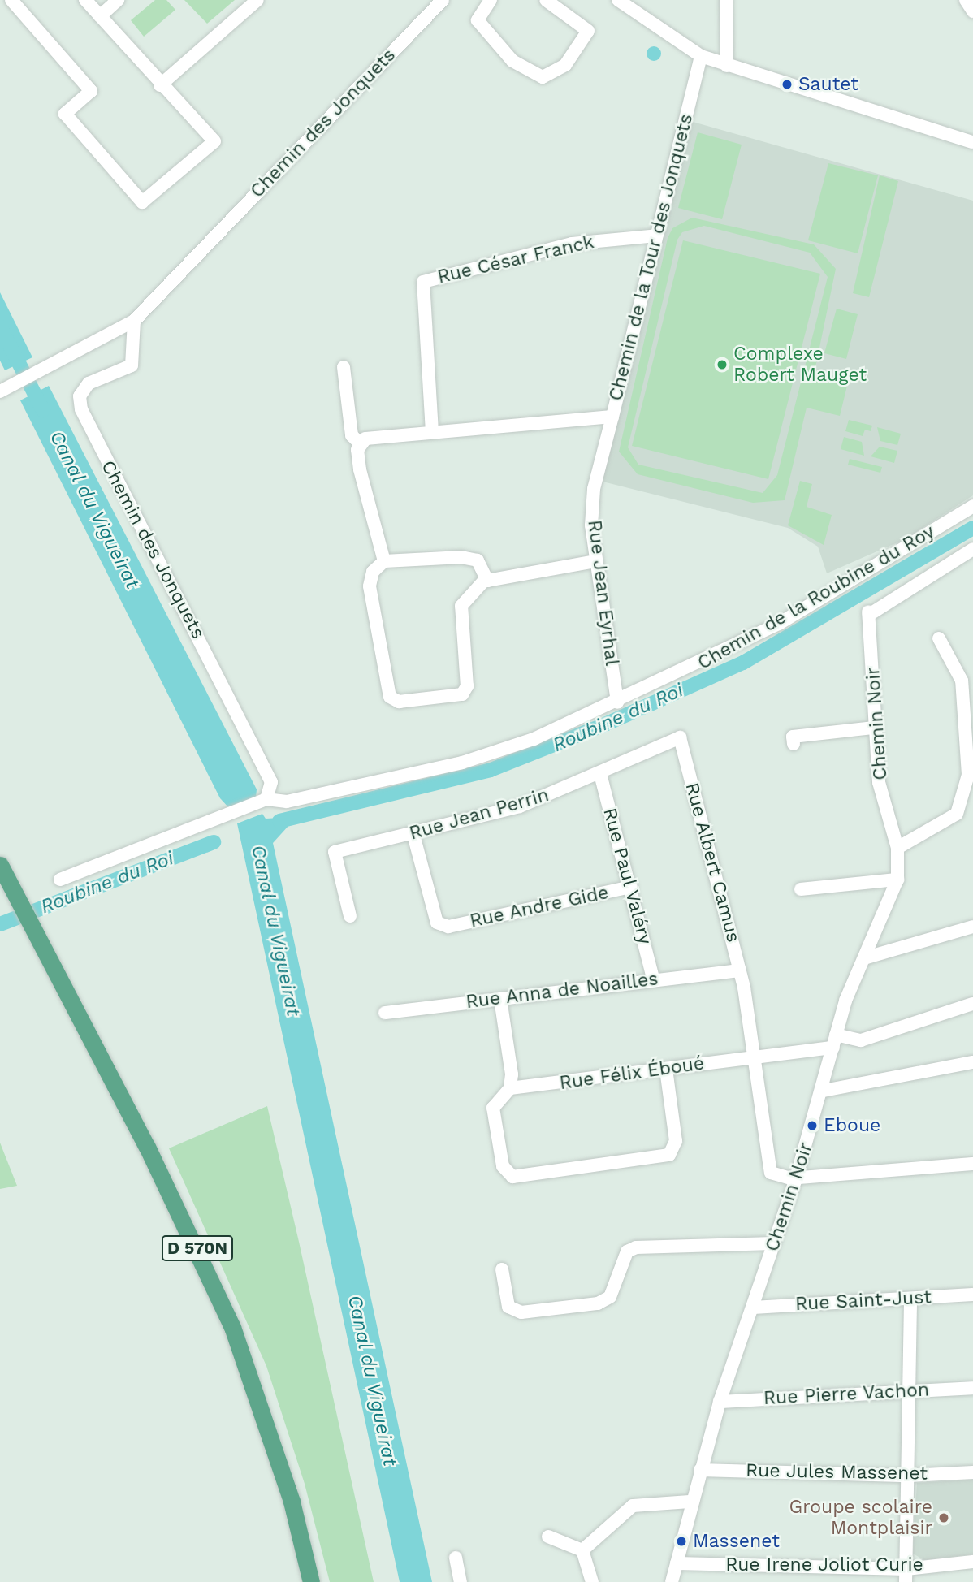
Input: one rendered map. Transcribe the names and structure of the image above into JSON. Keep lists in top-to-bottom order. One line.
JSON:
{"streets":{"main road":["D 570N"],"street":["Chemin des Jonquets","Chemin de la Tour des Jonquets","Rue César Franck","Rue Jean Eyrhal","Chemin de la Roubine du Roy","Chemin Noir","Rue Jean Perrin","Rue Albert Camus","Rue Paul Valéry","Rue Andre Gide","Rue Anna de Noailles","Rue Félix Éboué","Rue Saint-Just","Rue Pierre Vachon","Rue Jules Massenet","Rue Irene Joliot Curie"]},"crossings":[["Chemin des Jonquets","Chemin de la Roubine du Roy"],["Chemin de la Tour des Jonquets","Rue César Franck"],["Chemin de la Tour des Jonquets","Rue Jean Eyrhal"],["Rue Jean Eyrhal","Chemin de la Roubine du Roy"],["Chemin Noir","Rue Albert Camus"],["Chemin Noir","Rue Félix Éboué"],["Chemin Noir","Rue Saint-Just"],["Chemin Noir","Rue Pierre Vachon"],["Chemin Noir","Rue Jules Massenet"],["Chemin Noir","Rue Irene Joliot Curie"],["Rue Jean Perrin","Rue Albert Camus"],["Rue Jean Perrin","Rue Paul Valéry"],["Rue Jean Perrin","Rue Andre Gide"],["Rue Albert Camus","Rue Anna de Noailles"],["Rue Albert Camus","Rue Félix Éboué"],["Rue Paul Valéry","Rue Andre Gide"],["Rue Paul Valéry","Rue Anna de Noailles"]],"water":["Canal du Vigueirat","Roubine du Roi"],"places":["Sautet","Complexe Robert Mauget","Eboue","Groupe scolaire Montplaisir","Massenet"]}
